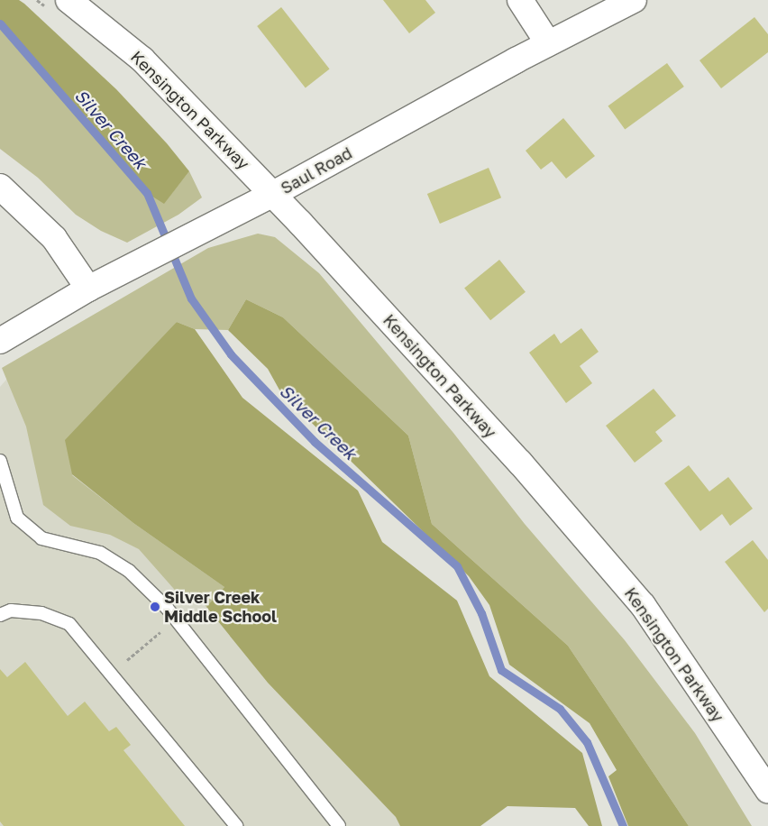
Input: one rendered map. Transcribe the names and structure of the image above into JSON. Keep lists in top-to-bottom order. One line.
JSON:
{"streets":{"street":["Kensington Parkway","Saul Road"]},"crossings":[["Kensington Parkway","Saul Road"]],"water":["Silver Creek"],"places":["Silver Creek Middle School"]}
